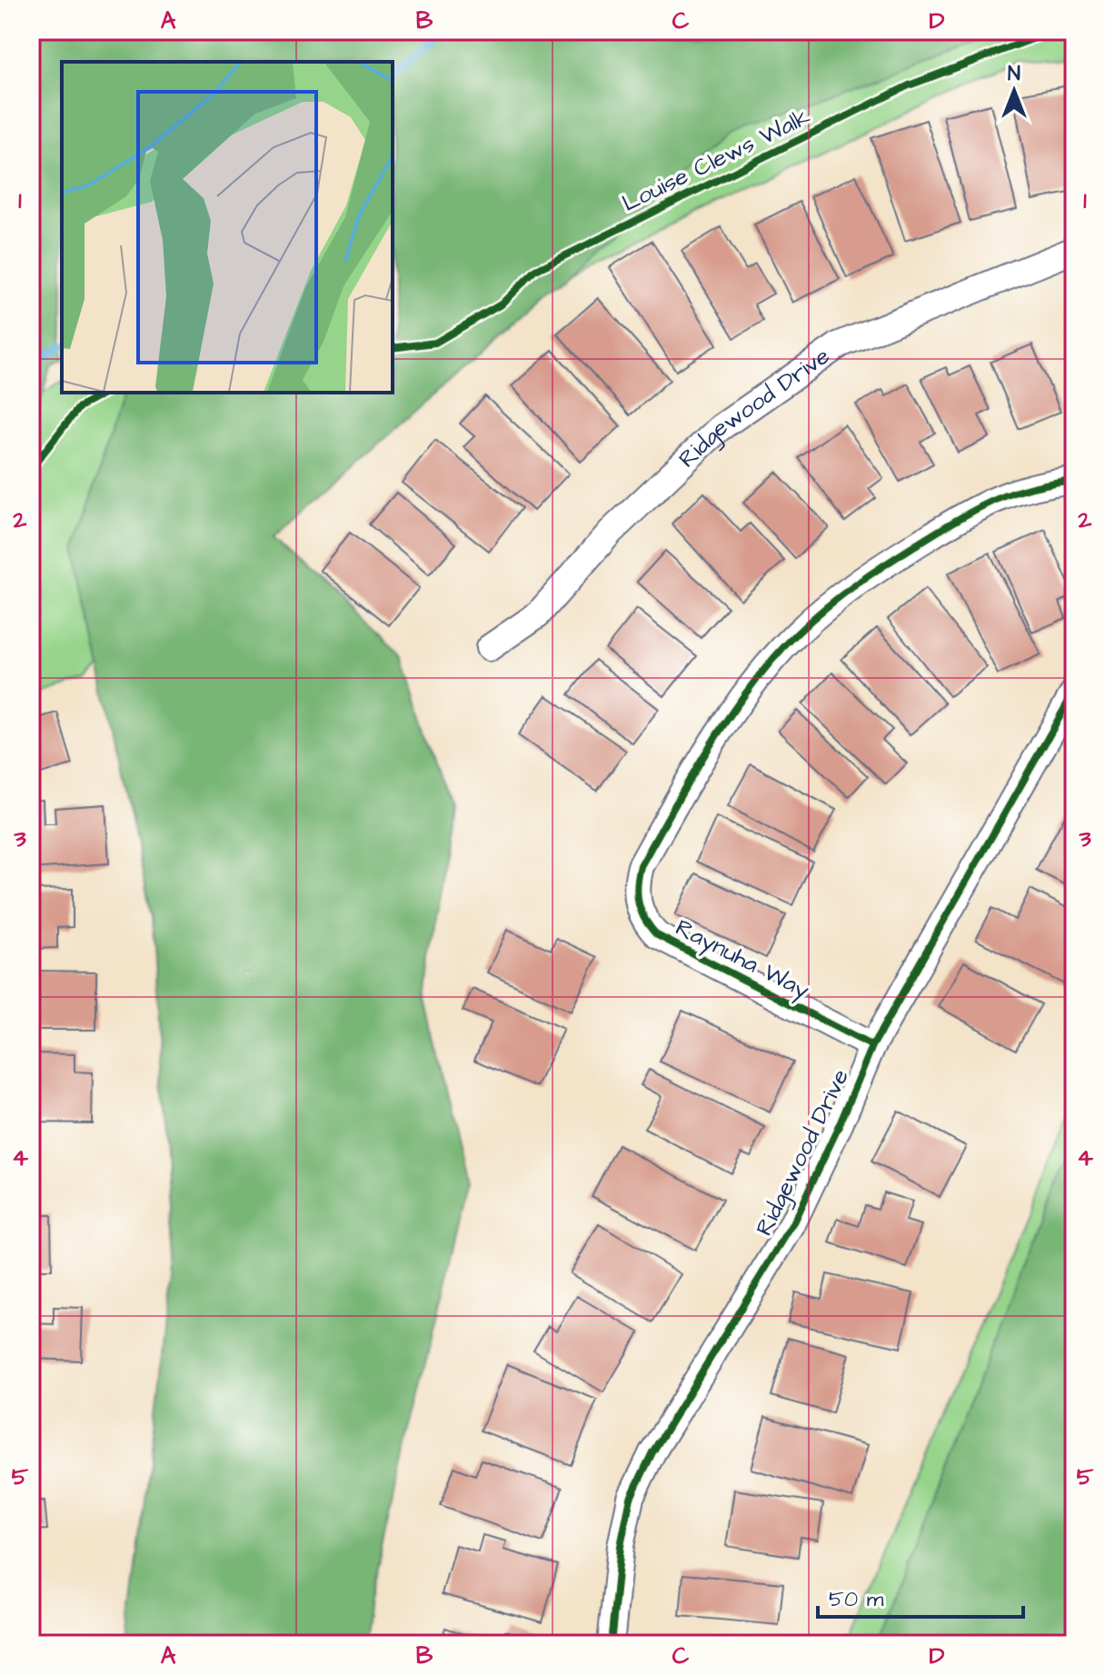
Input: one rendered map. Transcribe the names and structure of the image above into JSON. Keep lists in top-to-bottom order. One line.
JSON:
{"streets":{"street":["Ridgewood Drive","Raynuha Way"],"cycle path":["Louise Clews Walk"]},"crossings":[["Ridgewood Drive","Raynuha Way"]],"scale_bar":"50 m","north":"top","grid":{"columns":["A","B","C","D"],"rows":["1","2","3","4","5"]}}
